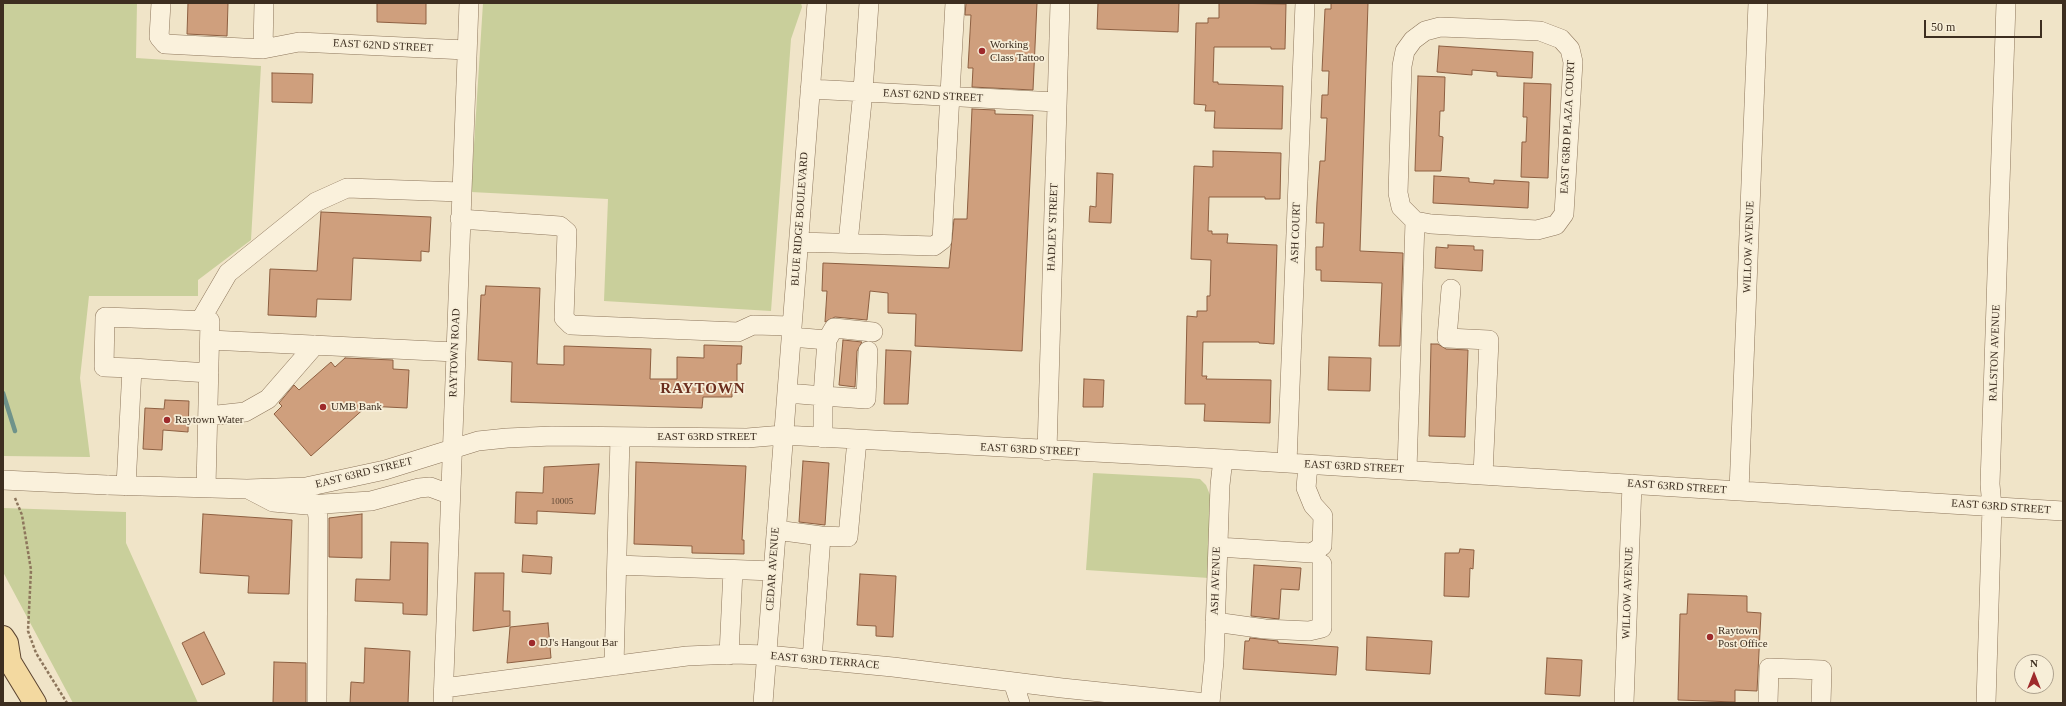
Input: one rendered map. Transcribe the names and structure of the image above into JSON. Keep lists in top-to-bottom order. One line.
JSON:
{"streets":{"street":["EAST 62ND STREET","EAST 63RD PLAZA COURT","BLUE RIDGE BOULEVARD","HADLEY STREET","ASH COURT","WILLOW AVENUE","RAYTOWN ROAD","RALSTON AVENUE","EAST 63RD STREET","CEDAR AVENUE","ASH AVENUE","EAST 63RD TERRACE"]},"crossings":[["EAST 62ND STREET","BLUE RIDGE BOULEVARD"],["EAST 62ND STREET","HADLEY STREET"],["EAST 62ND STREET","RAYTOWN ROAD"],["BLUE RIDGE BOULEVARD","EAST 63RD STREET"],["BLUE RIDGE BOULEVARD","CEDAR AVENUE"],["HADLEY STREET","EAST 63RD STREET"],["ASH COURT","EAST 63RD STREET"],["WILLOW AVENUE","EAST 63RD STREET"],["RAYTOWN ROAD","EAST 63RD STREET"],["RAYTOWN ROAD","EAST 63RD TERRACE"],["RALSTON AVENUE","EAST 63RD STREET"],["EAST 63RD STREET","CEDAR AVENUE"],["EAST 63RD STREET","ASH AVENUE"],["CEDAR AVENUE","EAST 63RD TERRACE"]],"districts":["RAYTOWN"],"places":["Working Class Tattoo","UMB Bank","Raytown Water","Raytown Post Office","DJ's Hangout Bar"],"house_numbers":["10005"],"scale_bar":"50 m","north":"top"}
